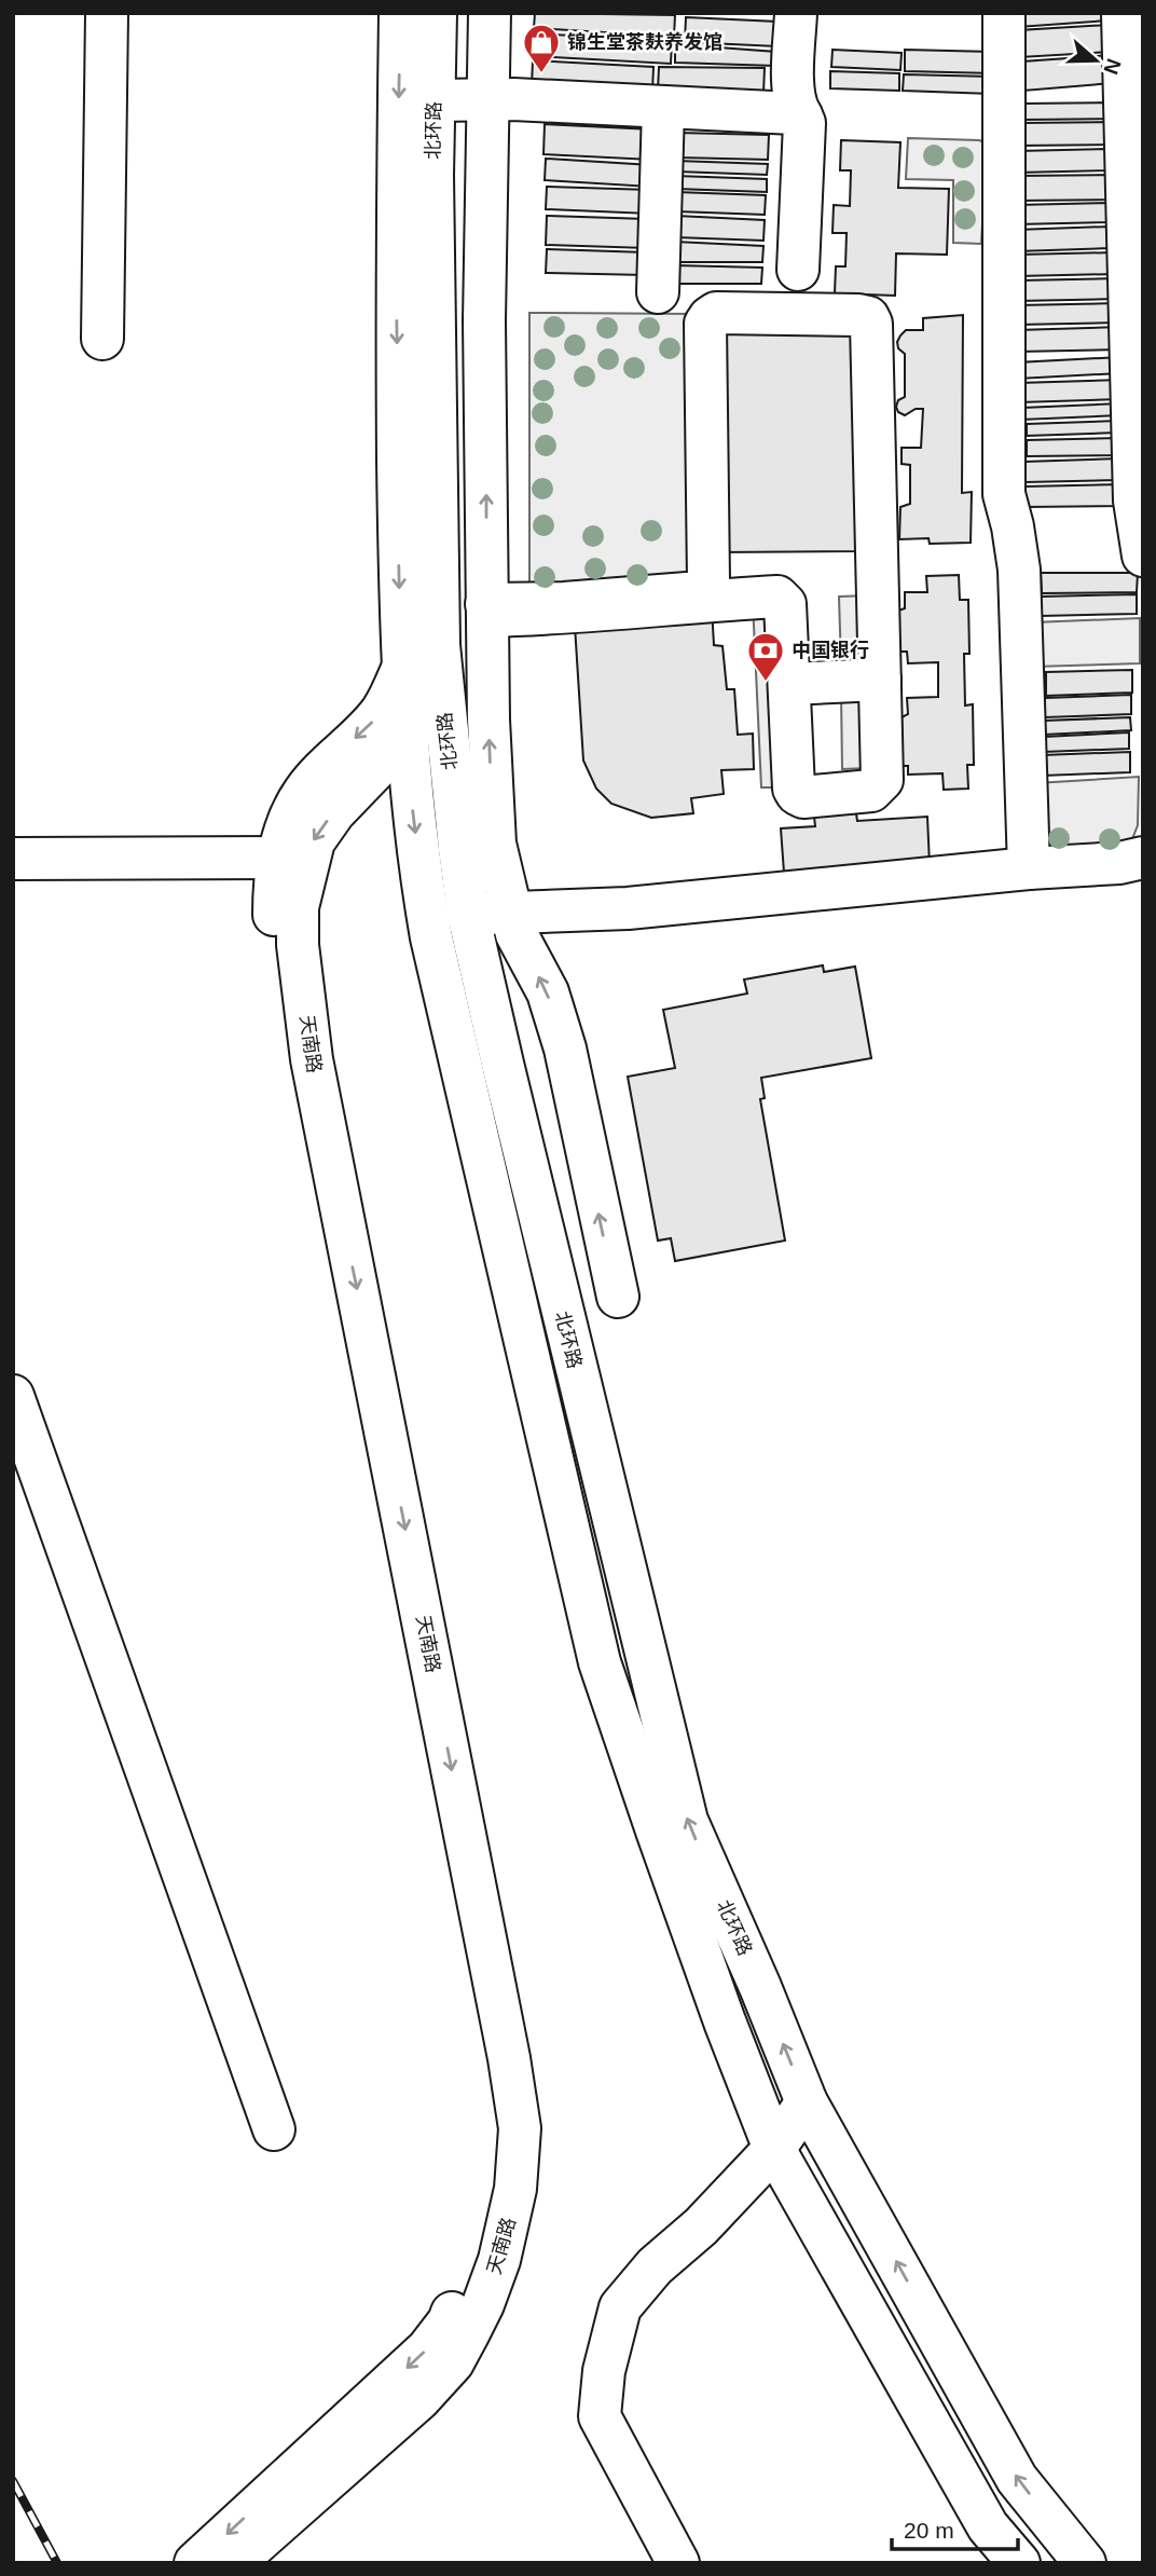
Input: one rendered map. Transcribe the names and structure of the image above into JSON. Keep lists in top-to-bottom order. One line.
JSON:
{"streets":{"main road":["北环路","天南路"]},"crossings":[["北环路","天南路"]],"places":{"shop":["锦生堂茶麸养发馆"],"bank":["中国银行"]},"scale_bar":"20 m","north":"right"}
